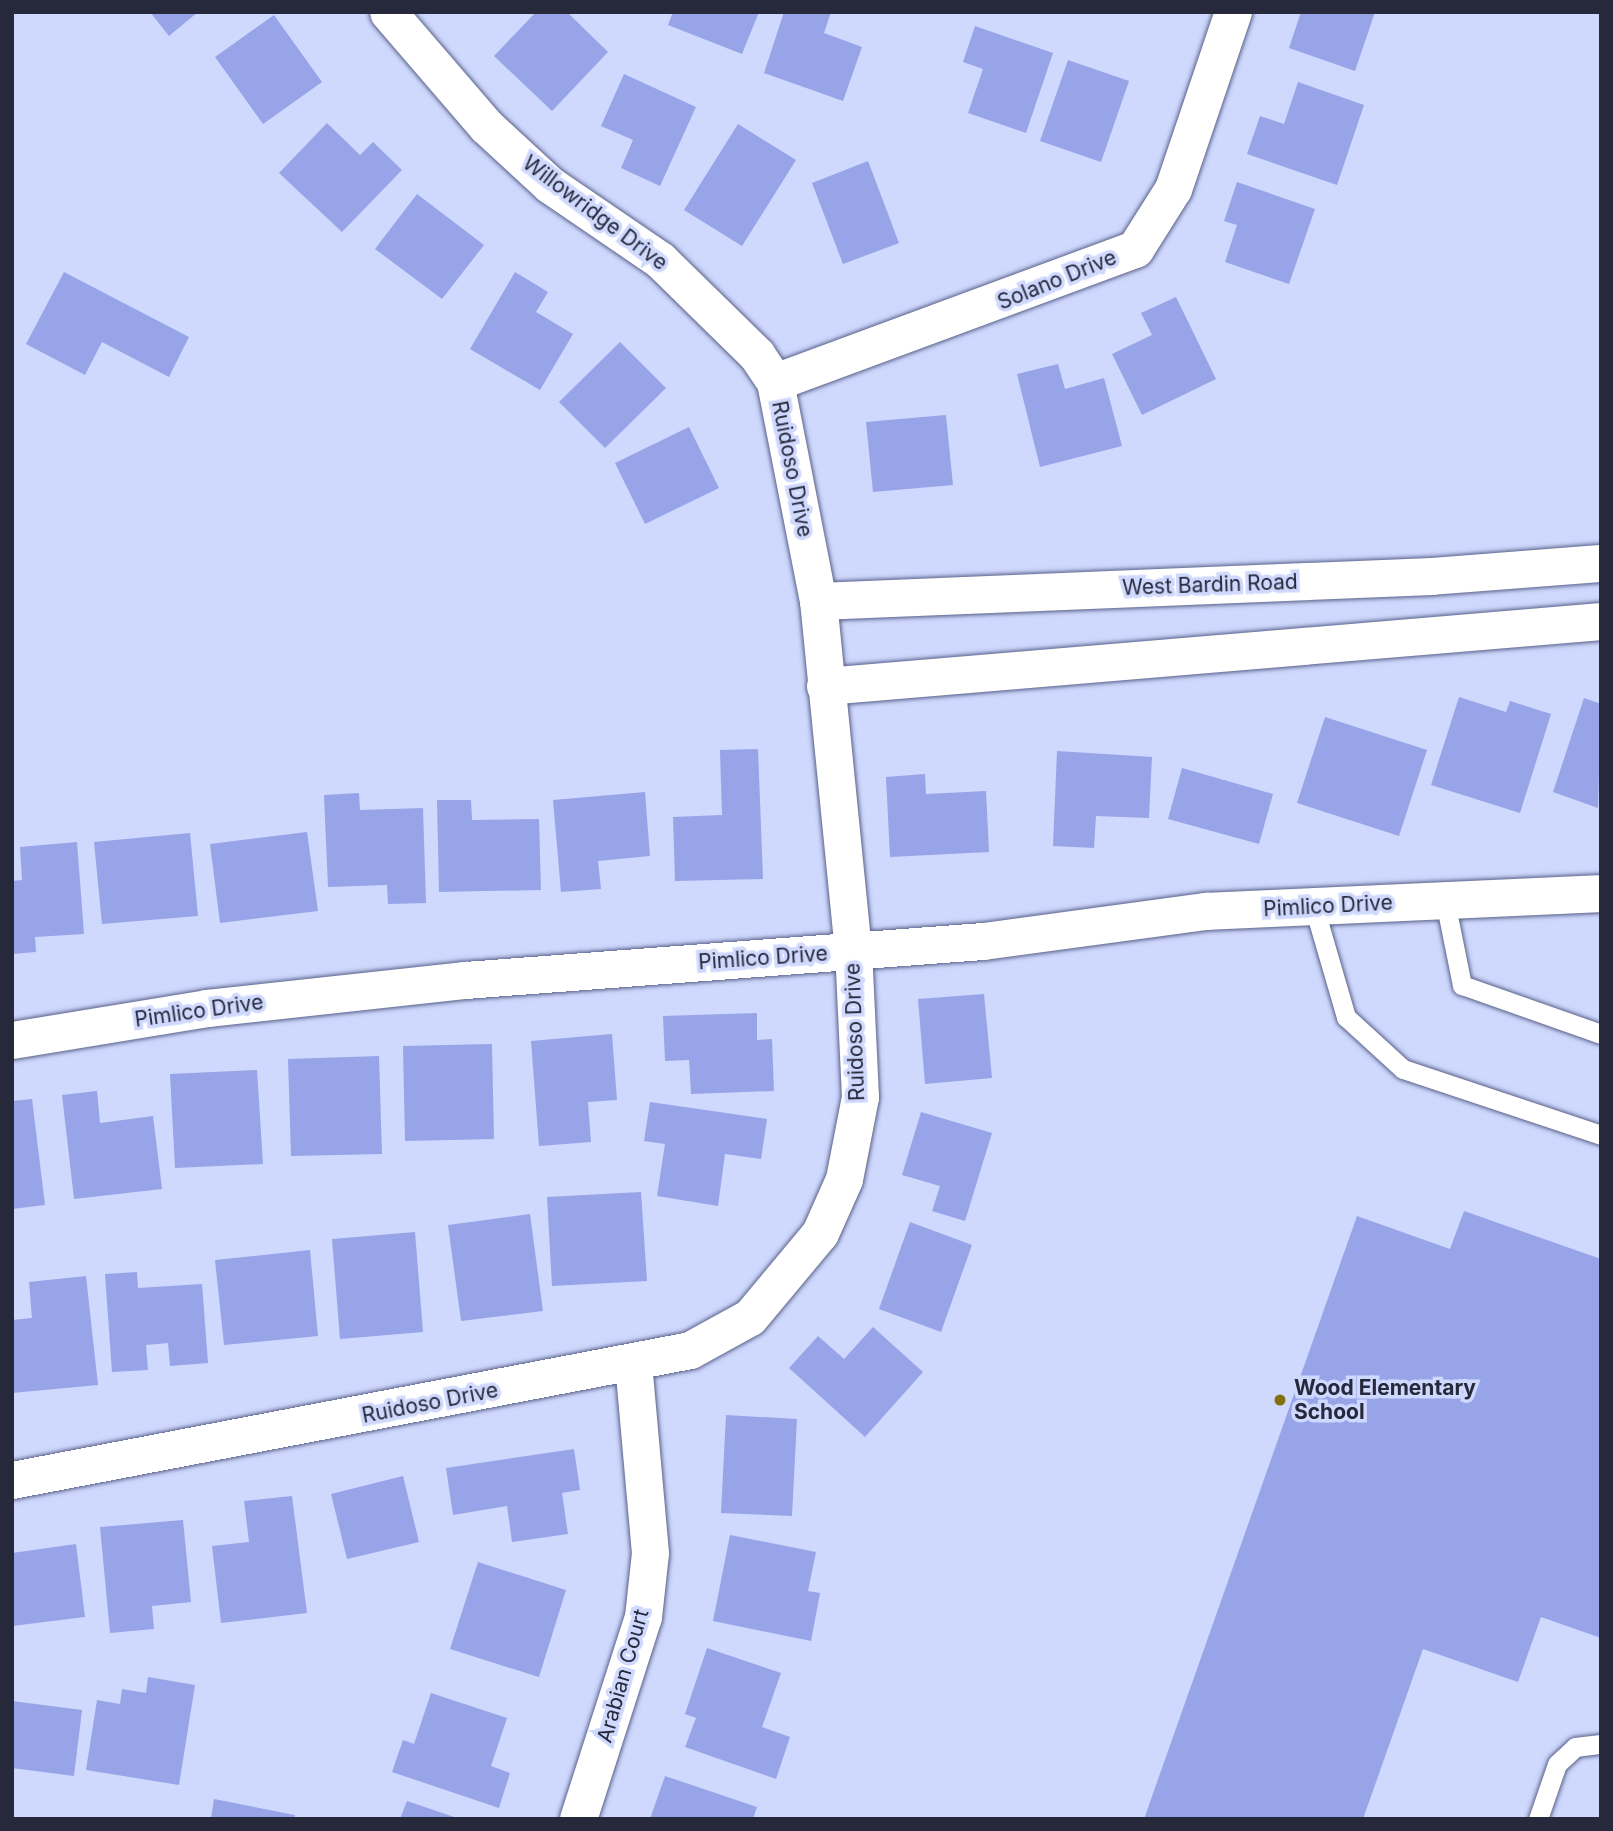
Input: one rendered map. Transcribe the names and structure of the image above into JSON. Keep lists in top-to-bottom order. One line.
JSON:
{"streets":{"street":["Willowridge Drive","Solano Drive","Ruidoso Drive","West Bardin Road","Pimlico Drive","Arabian Court"]},"crossings":[["Willowridge Drive","Solano Drive"],["Willowridge Drive","Ruidoso Drive"],["Solano Drive","Ruidoso Drive"],["Ruidoso Drive","West Bardin Road"],["Ruidoso Drive","Pimlico Drive"],["Ruidoso Drive","Arabian Court"]],"places":["Wood Elementary School"]}
